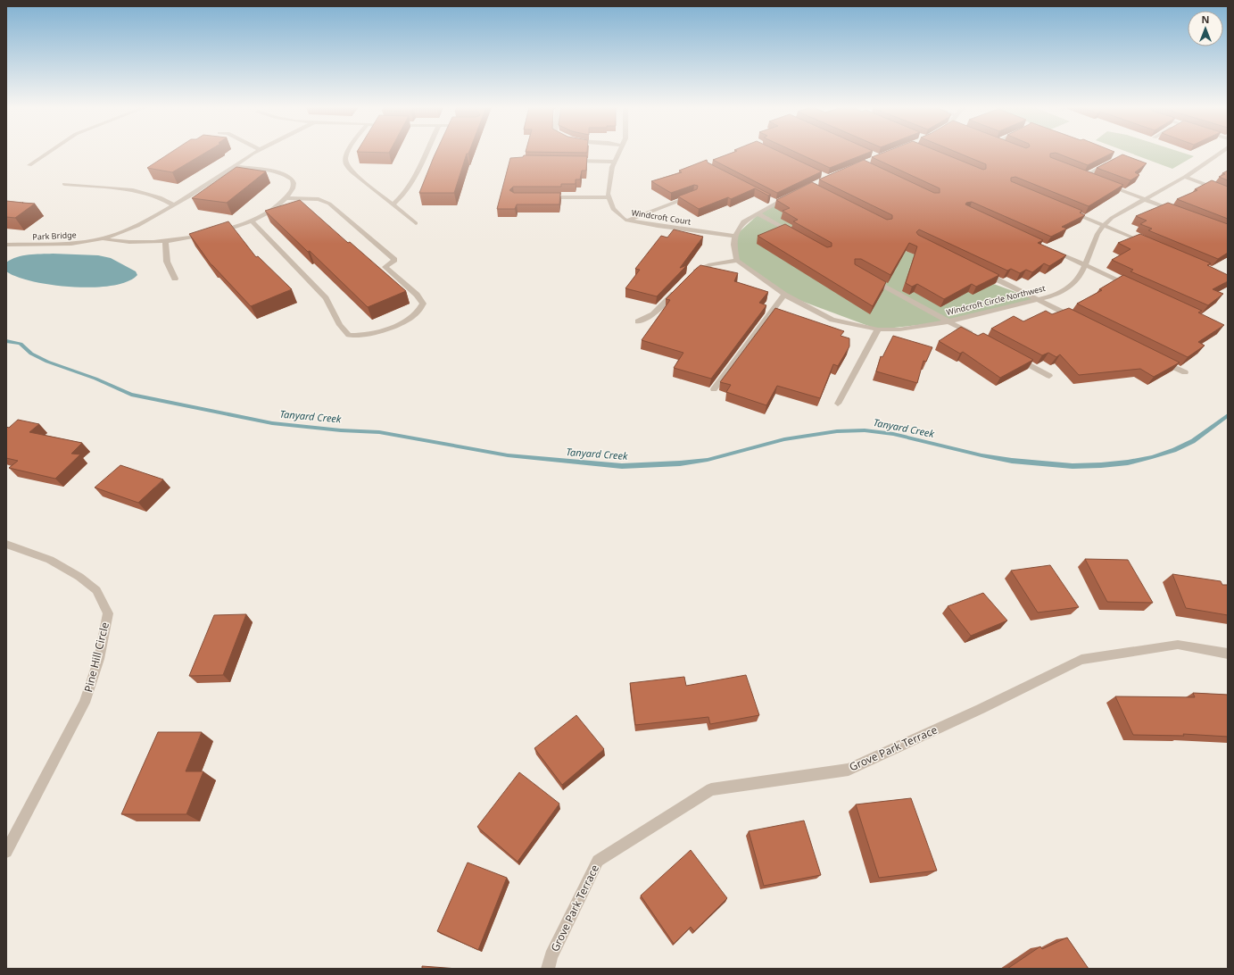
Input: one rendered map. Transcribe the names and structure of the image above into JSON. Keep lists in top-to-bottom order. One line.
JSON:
{"streets":{"street":["Windcroft Court","Park Bridge","Windcroft Circle Northwest","Pine Hill Circle","Grove Park Terrace"]},"water":["Tanyard Creek"],"north":"top"}
